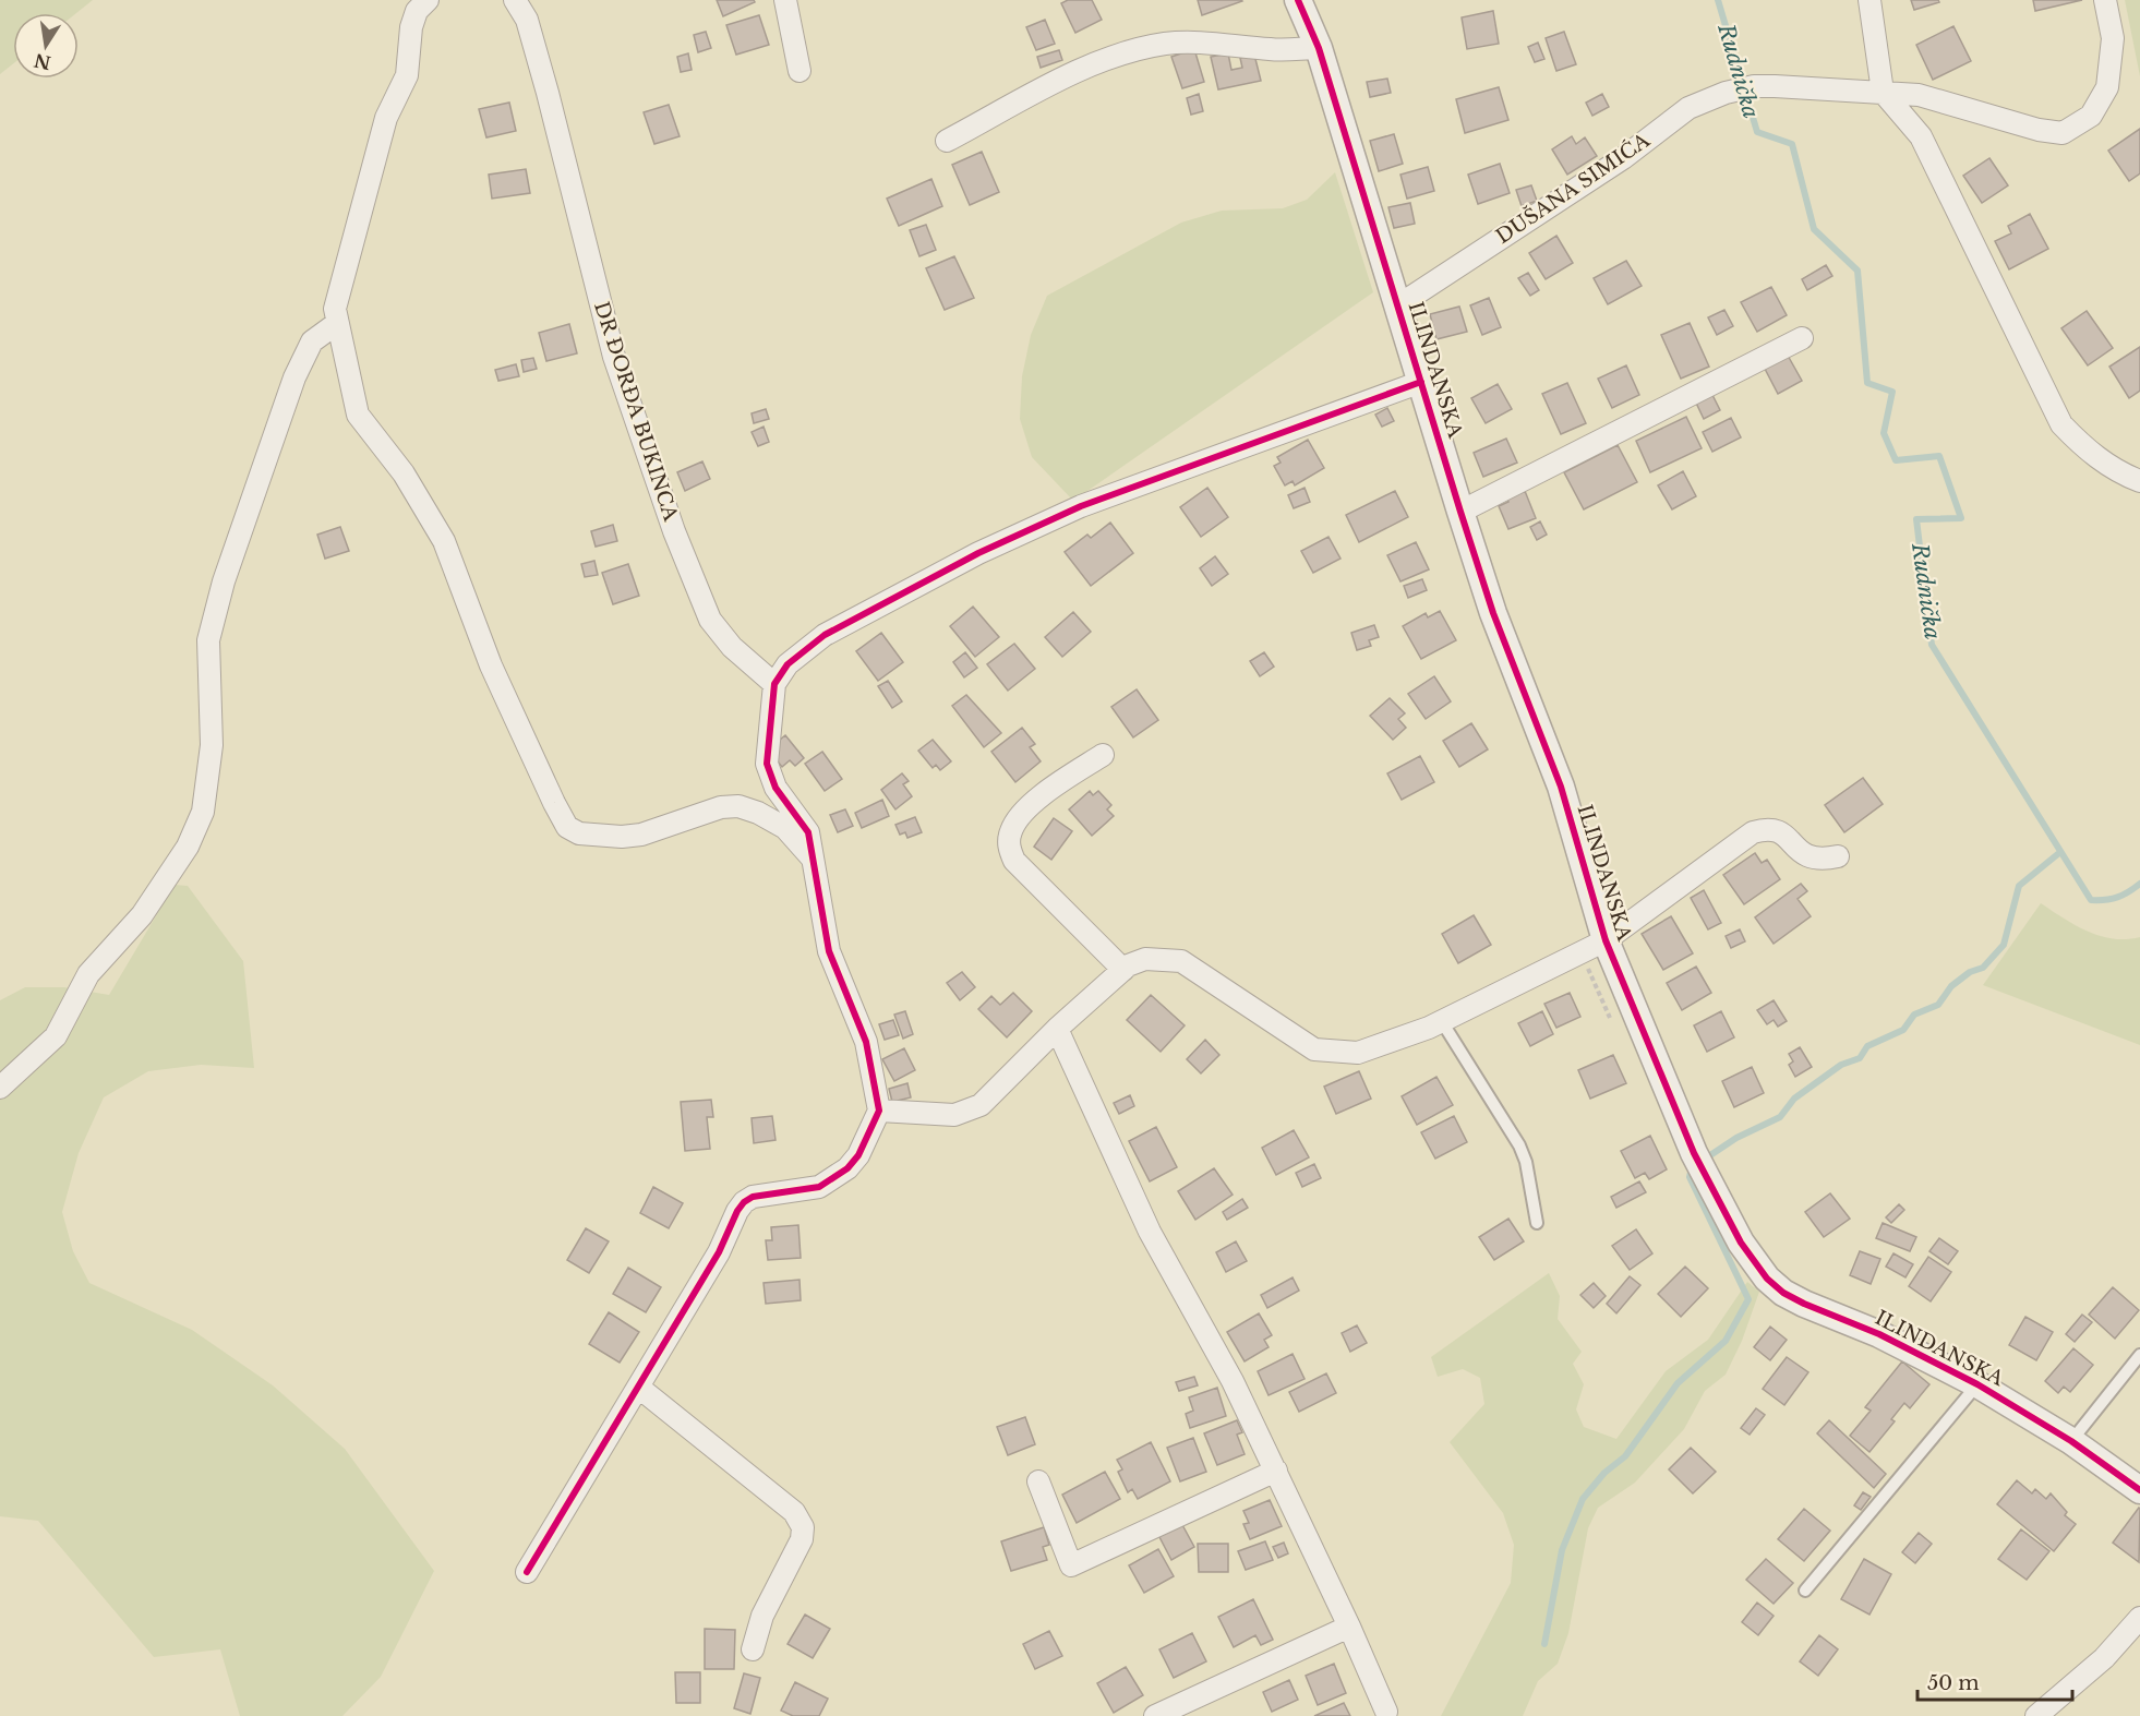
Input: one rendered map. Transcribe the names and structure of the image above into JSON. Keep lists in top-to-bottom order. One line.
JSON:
{"streets":{"street":["DUŠANA SIMIĆA","ILINDANSKA","DR ĐORĐA BUKINCA"]},"crossings":[["DUŠANA SIMIĆA","ILINDANSKA"]],"water":["Rudnička"],"scale_bar":"50 m","north":"bottom"}
